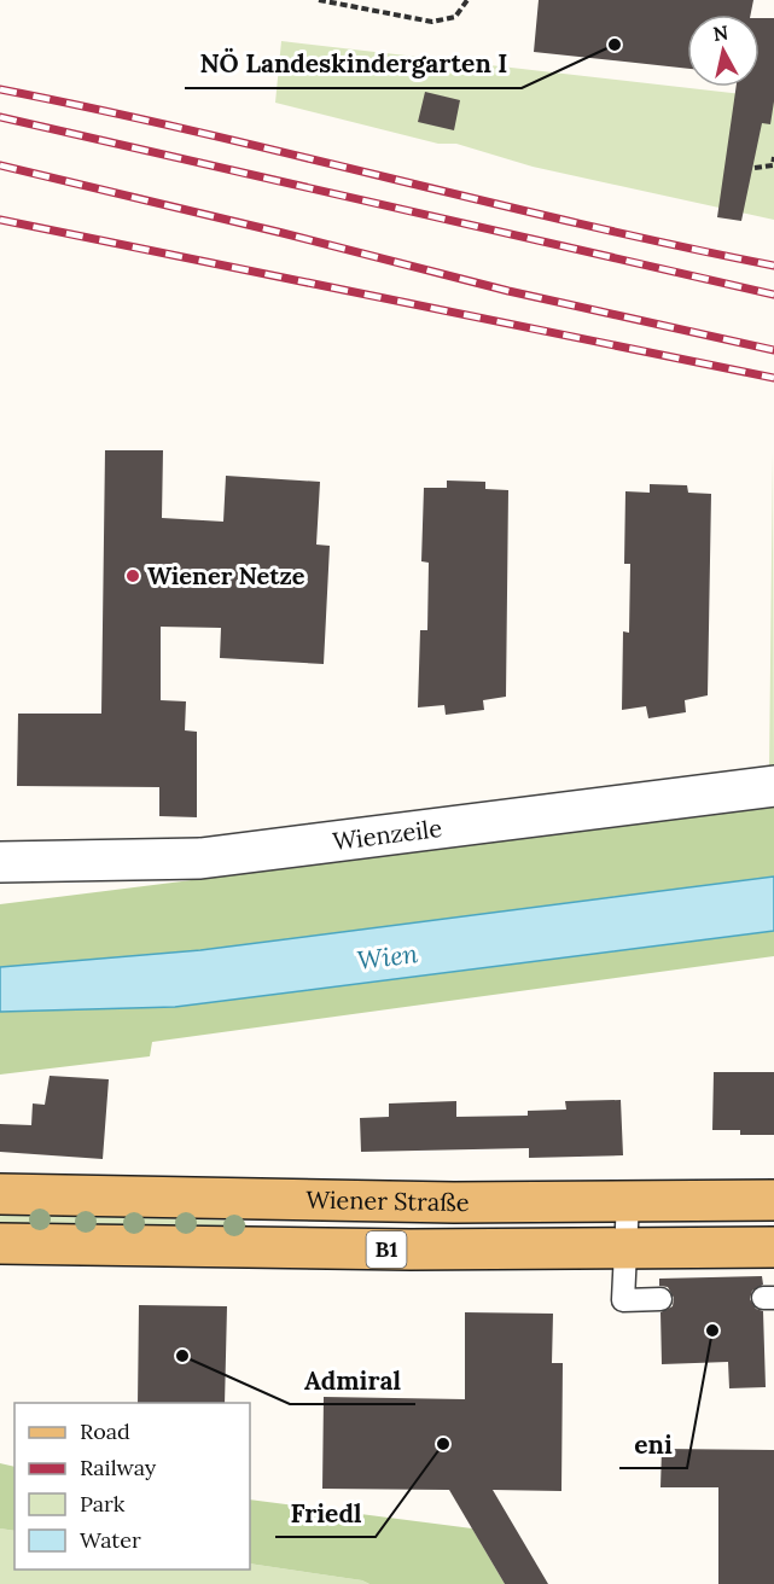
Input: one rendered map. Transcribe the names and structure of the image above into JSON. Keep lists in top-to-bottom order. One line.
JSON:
{"streets":{"main road":["Wiener Straße","B1"],"street":["Wienzeile"]},"water":["Wien"],"places":["NÖ Landeskindergarten I","Wiener Netze","eni","Admiral","Friedl"],"legend":["Road","Railway","Park","Water"],"north":"top"}
